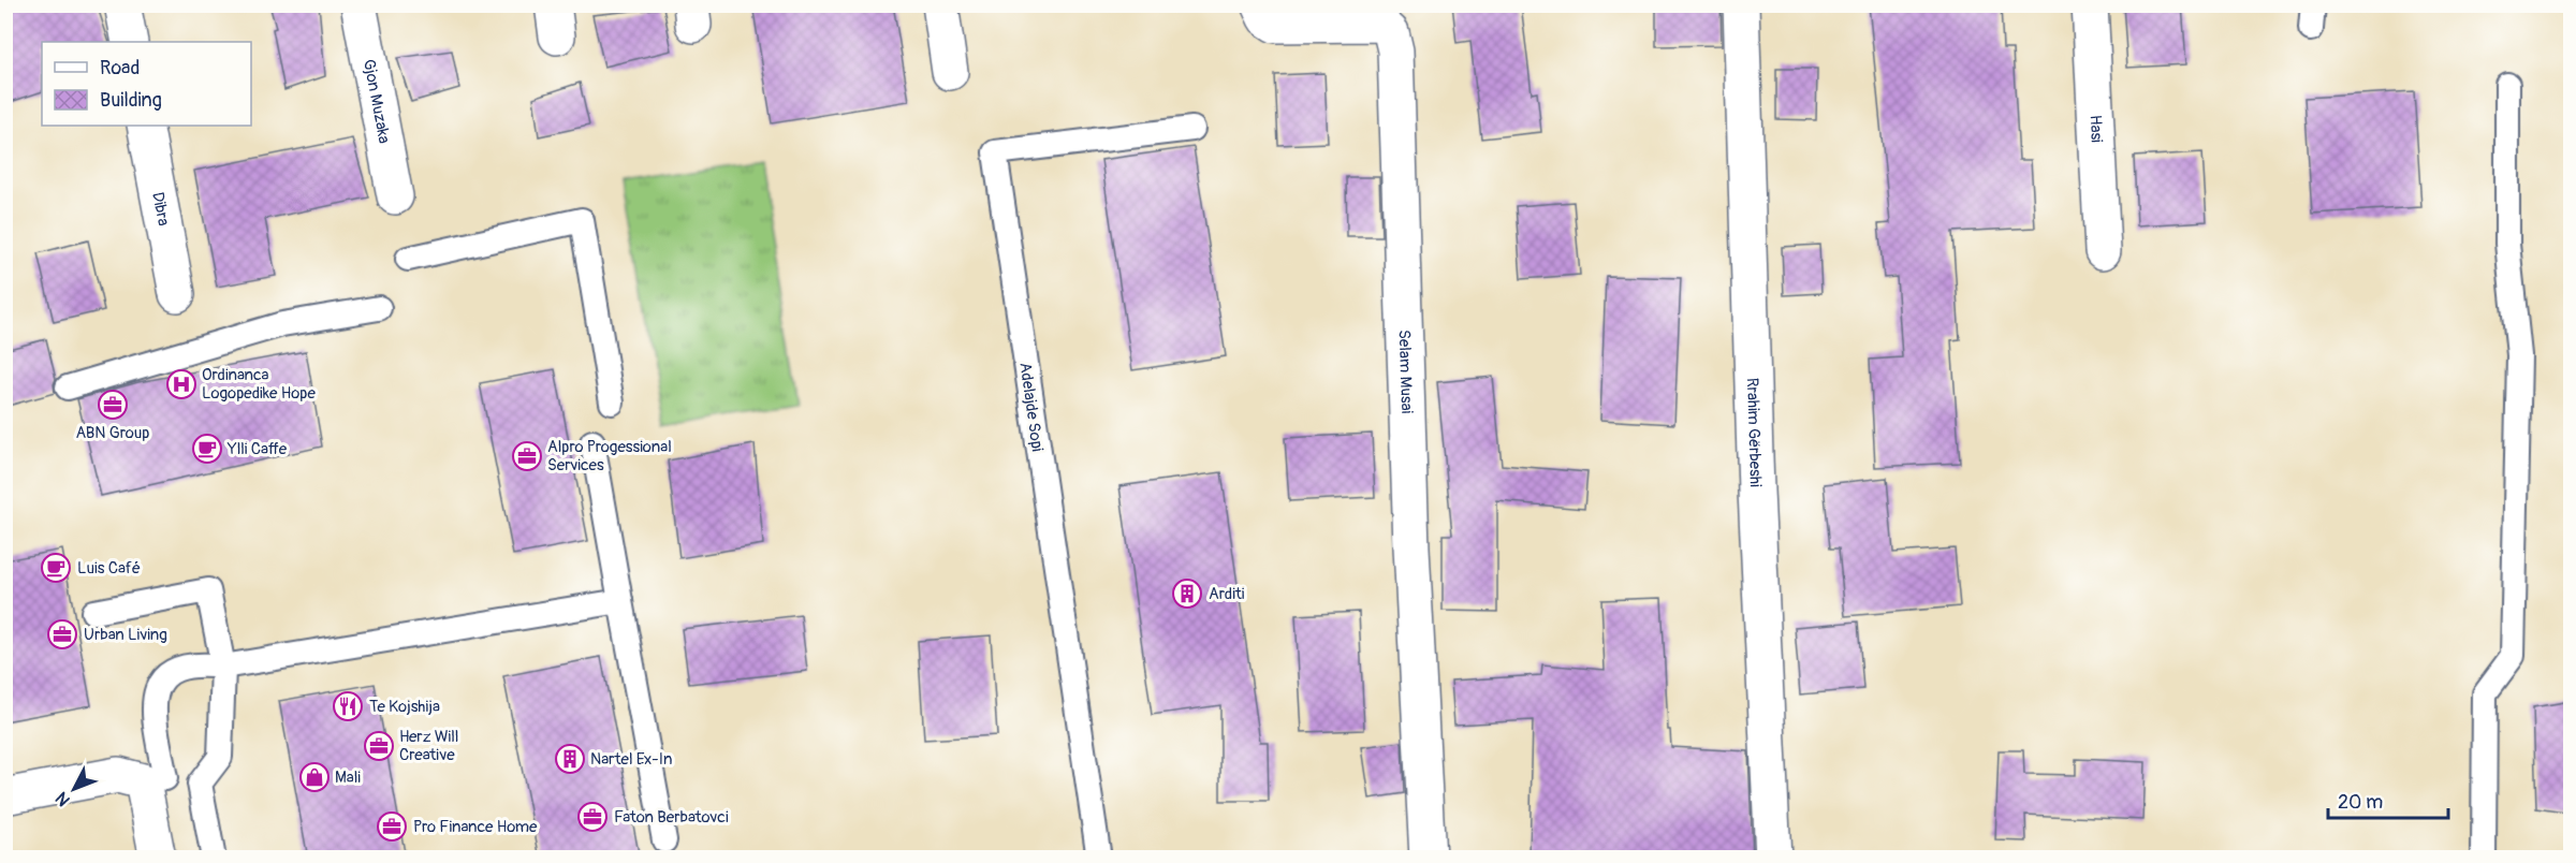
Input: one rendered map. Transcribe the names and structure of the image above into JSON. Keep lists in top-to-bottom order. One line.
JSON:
{"streets":{"street":["Gjon Muzaka","Hasi","Dibra","Selam Musai","Rrahim Gërbeshi"],"lane":["Adelajde Sopi"]},"places":{"hospital":["Ordinanca Logopedike Hope"],"office":["ABN Group","Alpro Progessional Services","Urban Living","Herz Will Creative","Faton Berbatovci","Pro Finance Home"],"cafe":["Ylli Caffe","Luis Café"],"building":["Arditi","Nartel Ex-In"],"restaurant":["Te Kojshija"],"shop":["Mali"]},"legend":["Road","Building"],"scale_bar":"20 m","north":"bottom left"}
